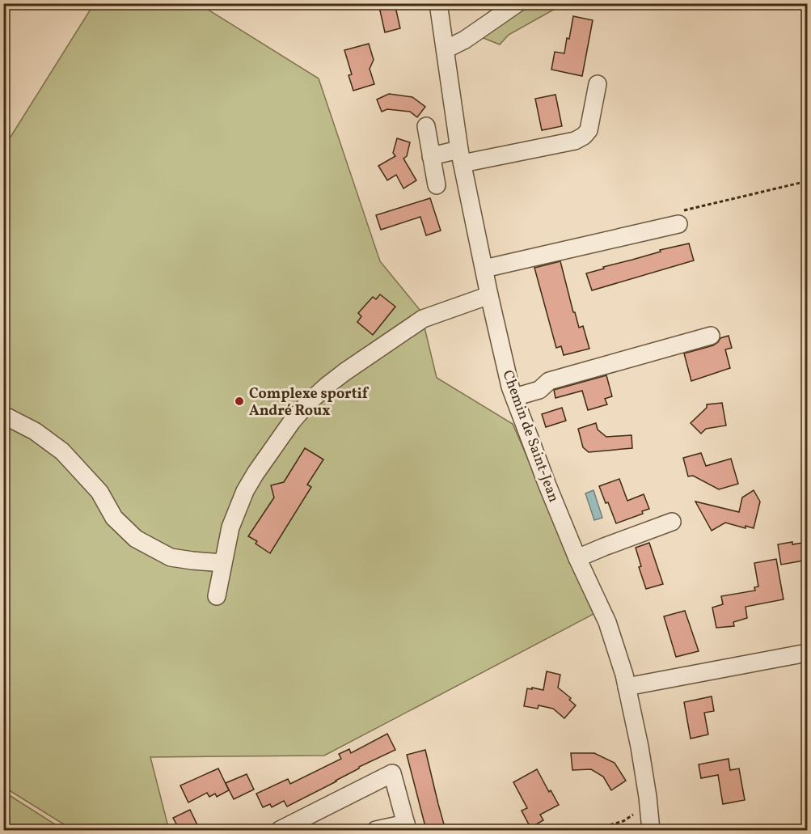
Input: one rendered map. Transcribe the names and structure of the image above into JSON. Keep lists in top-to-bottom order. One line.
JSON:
{"streets":{"street":["Chemin de Saint-Jean"]},"places":["Complexe sportif André Roux"]}
